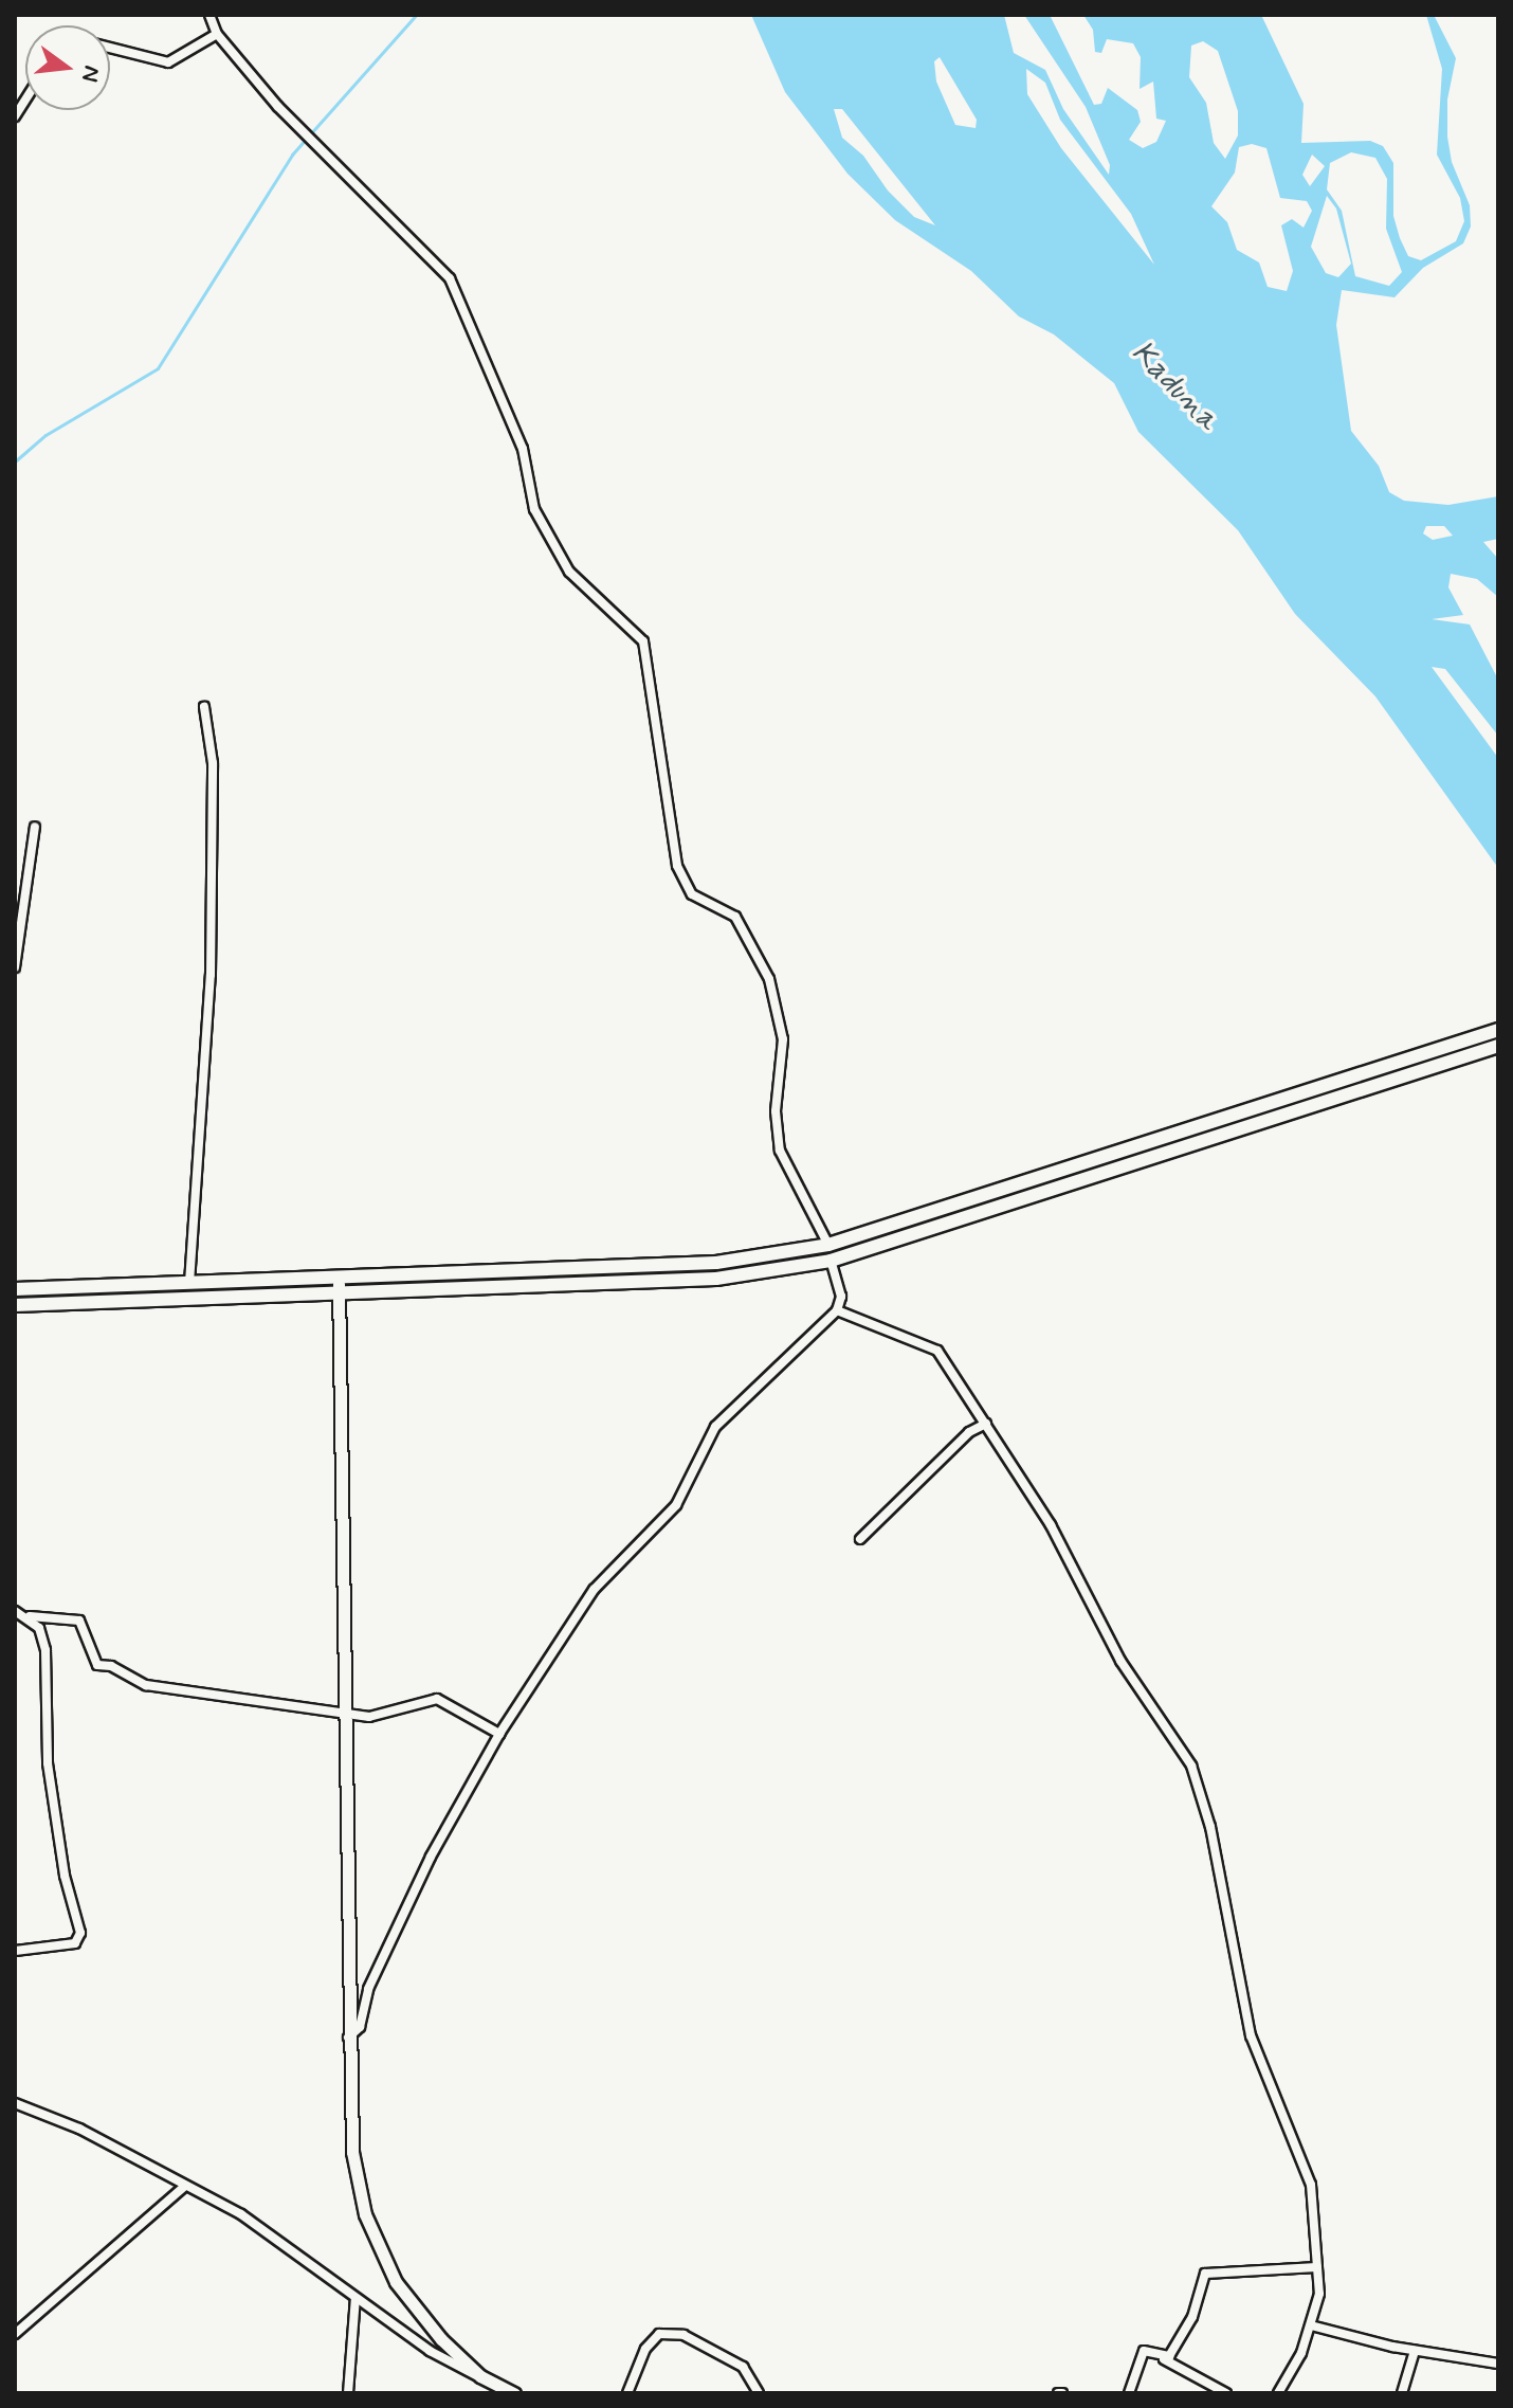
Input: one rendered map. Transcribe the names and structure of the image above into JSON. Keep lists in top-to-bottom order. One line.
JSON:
{"water":["Kaduna"],"north":"right"}
